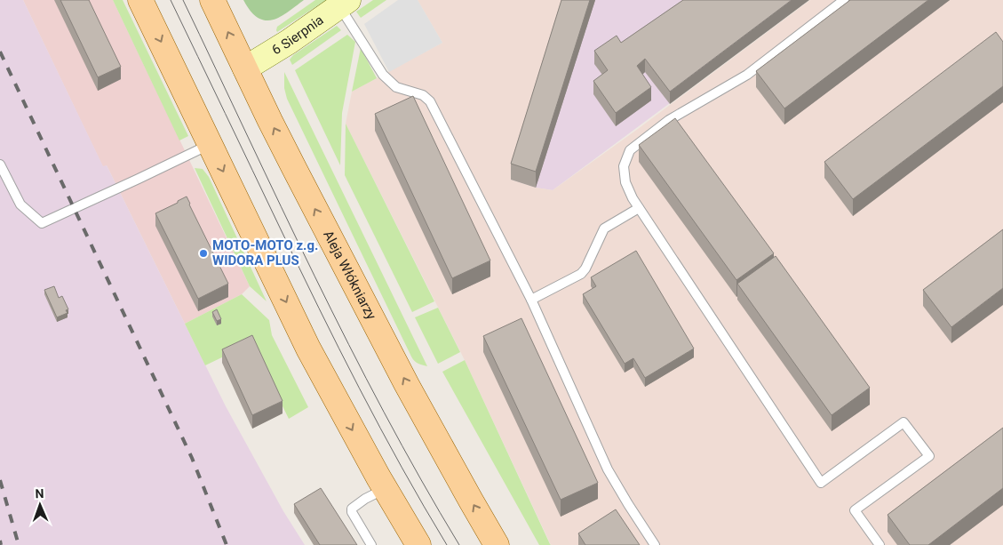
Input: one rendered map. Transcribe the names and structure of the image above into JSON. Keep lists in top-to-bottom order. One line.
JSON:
{"streets":{"main road":["Aleja Włókniarzy"],"street":["6 Sierpnia"]},"crossings":[["6 Sierpnia","Aleja Włókniarzy"]],"places":["MOTO-MOTO z.g. WIDORA PLUS"],"north":"top"}
